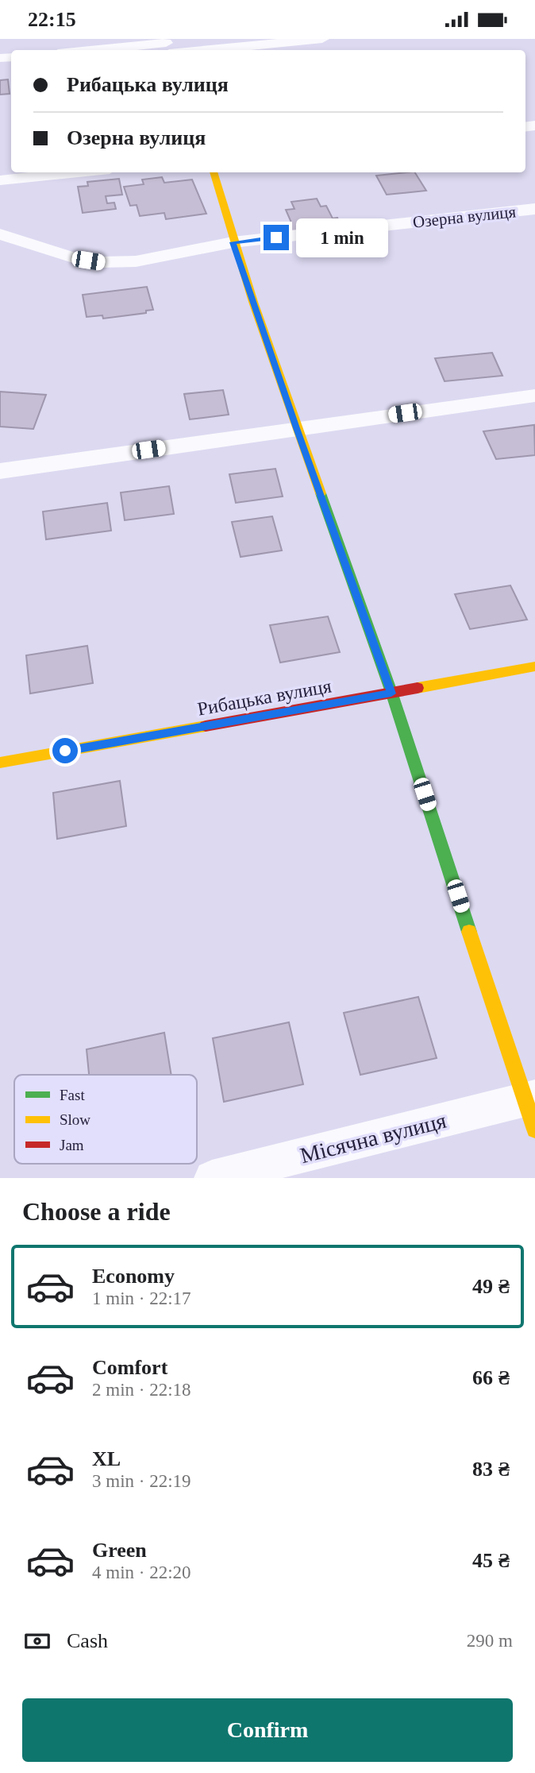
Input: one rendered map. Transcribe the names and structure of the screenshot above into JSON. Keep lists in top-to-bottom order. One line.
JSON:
{"streets":{"street":["Озерна вулиця","Рибацька вулиця","Місячна вулиця"]},"legend":["Fast","Slow","Jam"],"page":{"status":"22:15","banner":["Рибацька вулиця","Озерна вулиця"],"bubble":"1 min","heading":"Choose a ride","list":[{"name":"Economy","note":"1 min · 22:17","value":"49 ₴"},{"name":"Comfort","note":"2 min · 22:18","value":"66 ₴"},{"name":"XL","note":"3 min · 22:19","value":"83 ₴"},{"name":"Green","note":"4 min · 22:20","value":"45 ₴"}],"pay":["Cash","290 m"],"buttons":"Confirm"}}
